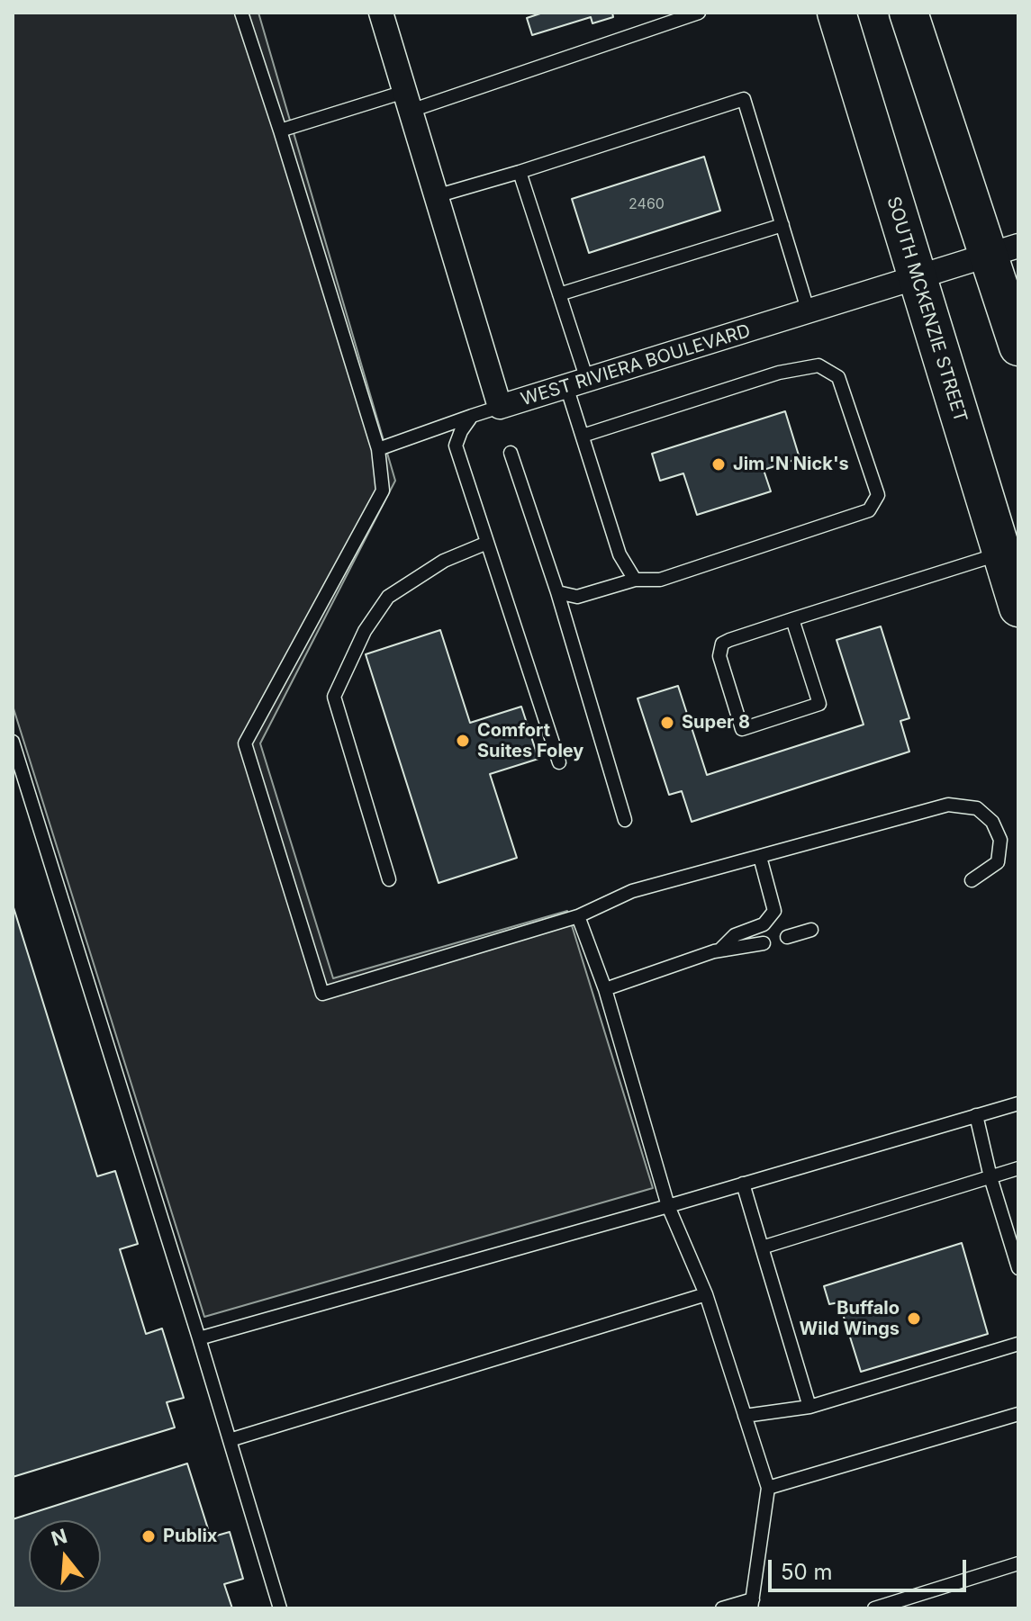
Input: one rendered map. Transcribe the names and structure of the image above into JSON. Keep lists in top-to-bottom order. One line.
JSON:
{"streets":{"main road":["SOUTH MCKENZIE STREET"],"street":["WEST RIVIERA BOULEVARD"]},"crossings":[["SOUTH MCKENZIE STREET","WEST RIVIERA BOULEVARD"]],"places":["Jim 'N Nick's","Super 8","Comfort Suites Foley","Buffalo Wild Wings","Publix"],"house_numbers":["2460"],"scale_bar":"50 m","north":"top"}
